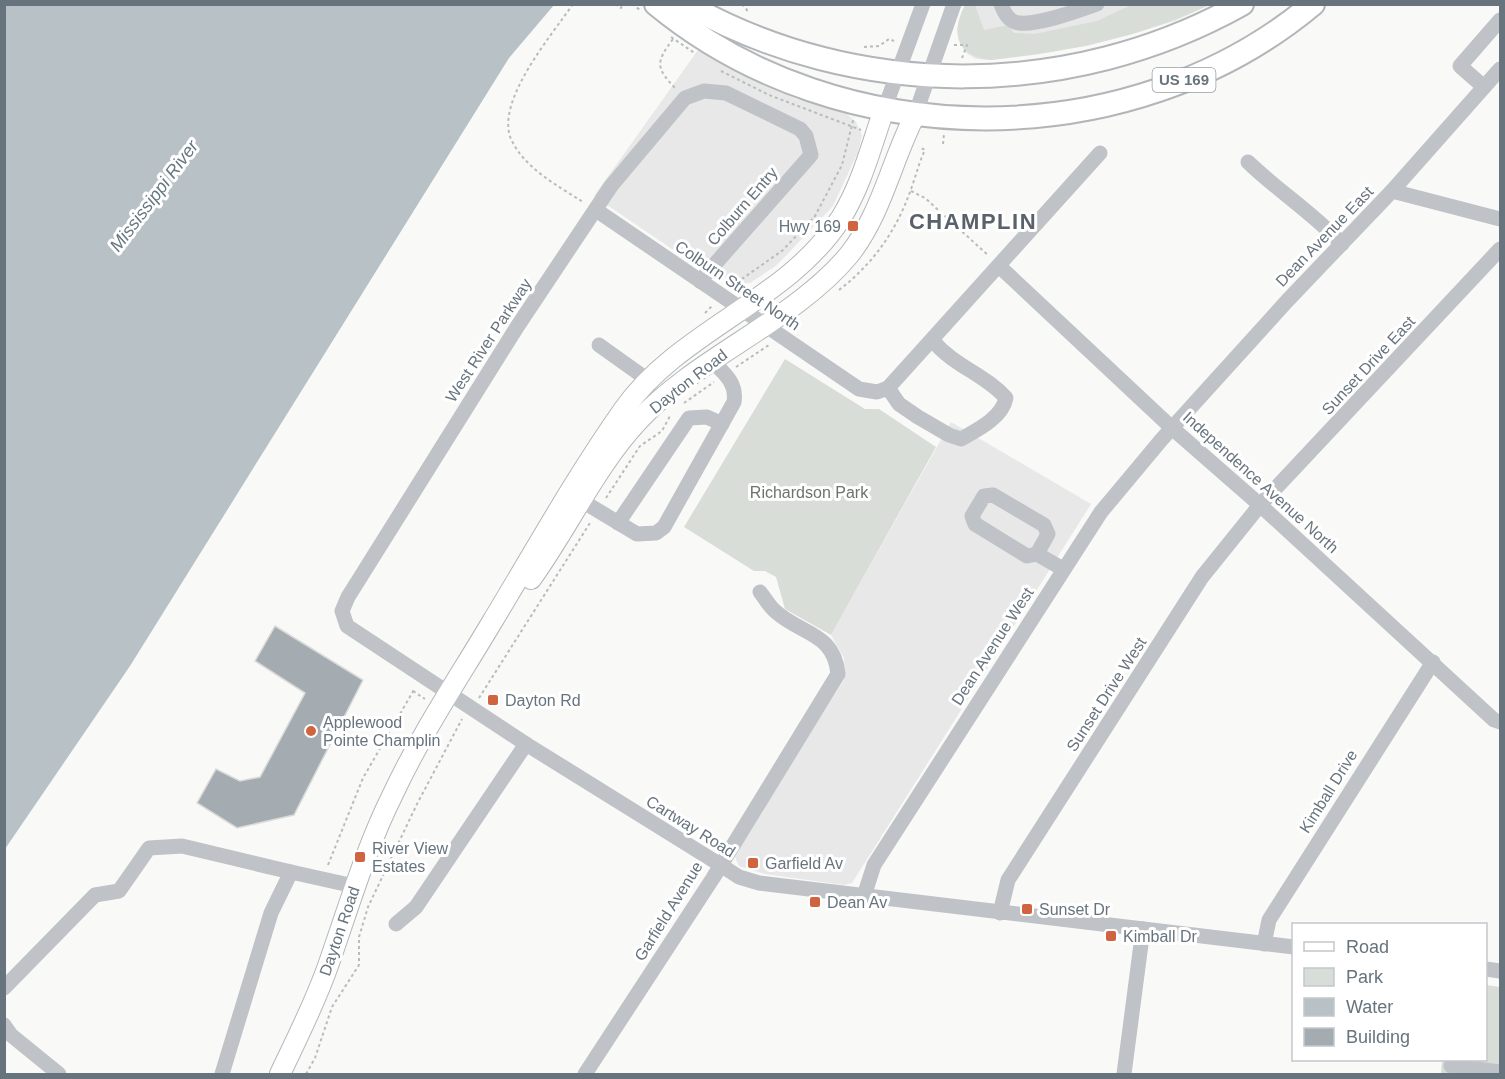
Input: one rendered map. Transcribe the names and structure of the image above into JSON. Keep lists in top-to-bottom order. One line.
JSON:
{"streets":{"highway":["US 169"],"main road":["Dayton Road"],"street":["Colburn Entry","Dean Avenue East","Colburn Street North","West River Parkway","Sunset Drive East","Independence Avenue North","Dean Avenue West","Sunset Drive West","Kimball Drive","Cartway Road","Garfield Avenue"]},"crossings":[["US 169","Dayton Road"],["Colburn Entry","Colburn Street North"],["Colburn Entry","West River Parkway"],["Dean Avenue East","Independence Avenue North"],["Dean Avenue East","Dean Avenue West"],["Colburn Street North","West River Parkway"],["Colburn Street North","Dayton Road"],["West River Parkway","Cartway Road"],["Sunset Drive East","Independence Avenue North"],["Sunset Drive East","Sunset Drive West"],["Dayton Road","Cartway Road"],["Independence Avenue North","Dean Avenue West"],["Independence Avenue North","Sunset Drive West"],["Independence Avenue North","Kimball Drive"],["Dean Avenue West","Cartway Road"],["Sunset Drive West","Cartway Road"],["Kimball Drive","Cartway Road"],["Cartway Road","Garfield Avenue"]],"districts":["CHAMPLIN"],"water":["Mississippi River"],"parks":["Richardson Park"],"places":{"transit":["Hwy 169","Dayton Rd","River View Estates","Garfield Av","Dean Av","Sunset Dr","Kimball Dr"],"other":["Applewood Pointe Champlin"]},"legend":["Road","Park","Water","Building"]}
